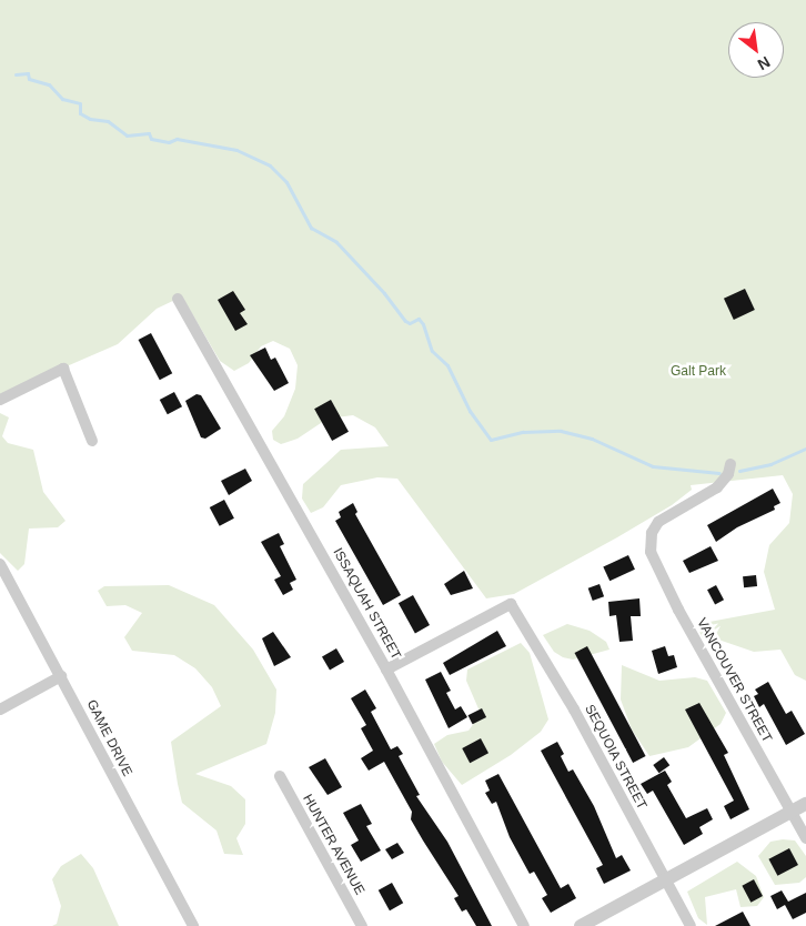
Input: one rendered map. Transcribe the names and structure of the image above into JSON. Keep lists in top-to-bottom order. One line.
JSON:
{"streets":{"street":["ISSAQUAH STREET","VANCOUVER STREET","GAME DRIVE","SEQUOIA STREET","HUNTER AVENUE"]},"crossings":[["ISSAQUAH STREET","SEQUOIA STREET"]],"parks":["Galt Park"],"north":"bottom right"}
